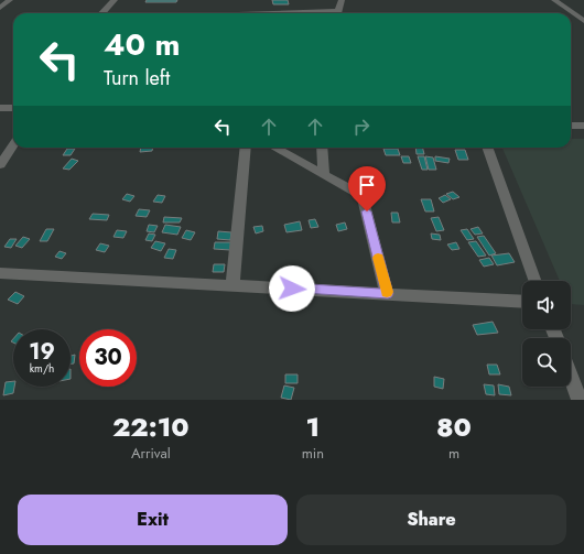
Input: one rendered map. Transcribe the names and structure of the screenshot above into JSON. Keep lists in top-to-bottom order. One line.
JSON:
{"page":{"turn":["40 m","Turn left"],"speed":"19 km/h","limit":"30","eta":["22:10","Arrival","1","min","80","m"],"buttons":["Exit","Share"]}}
